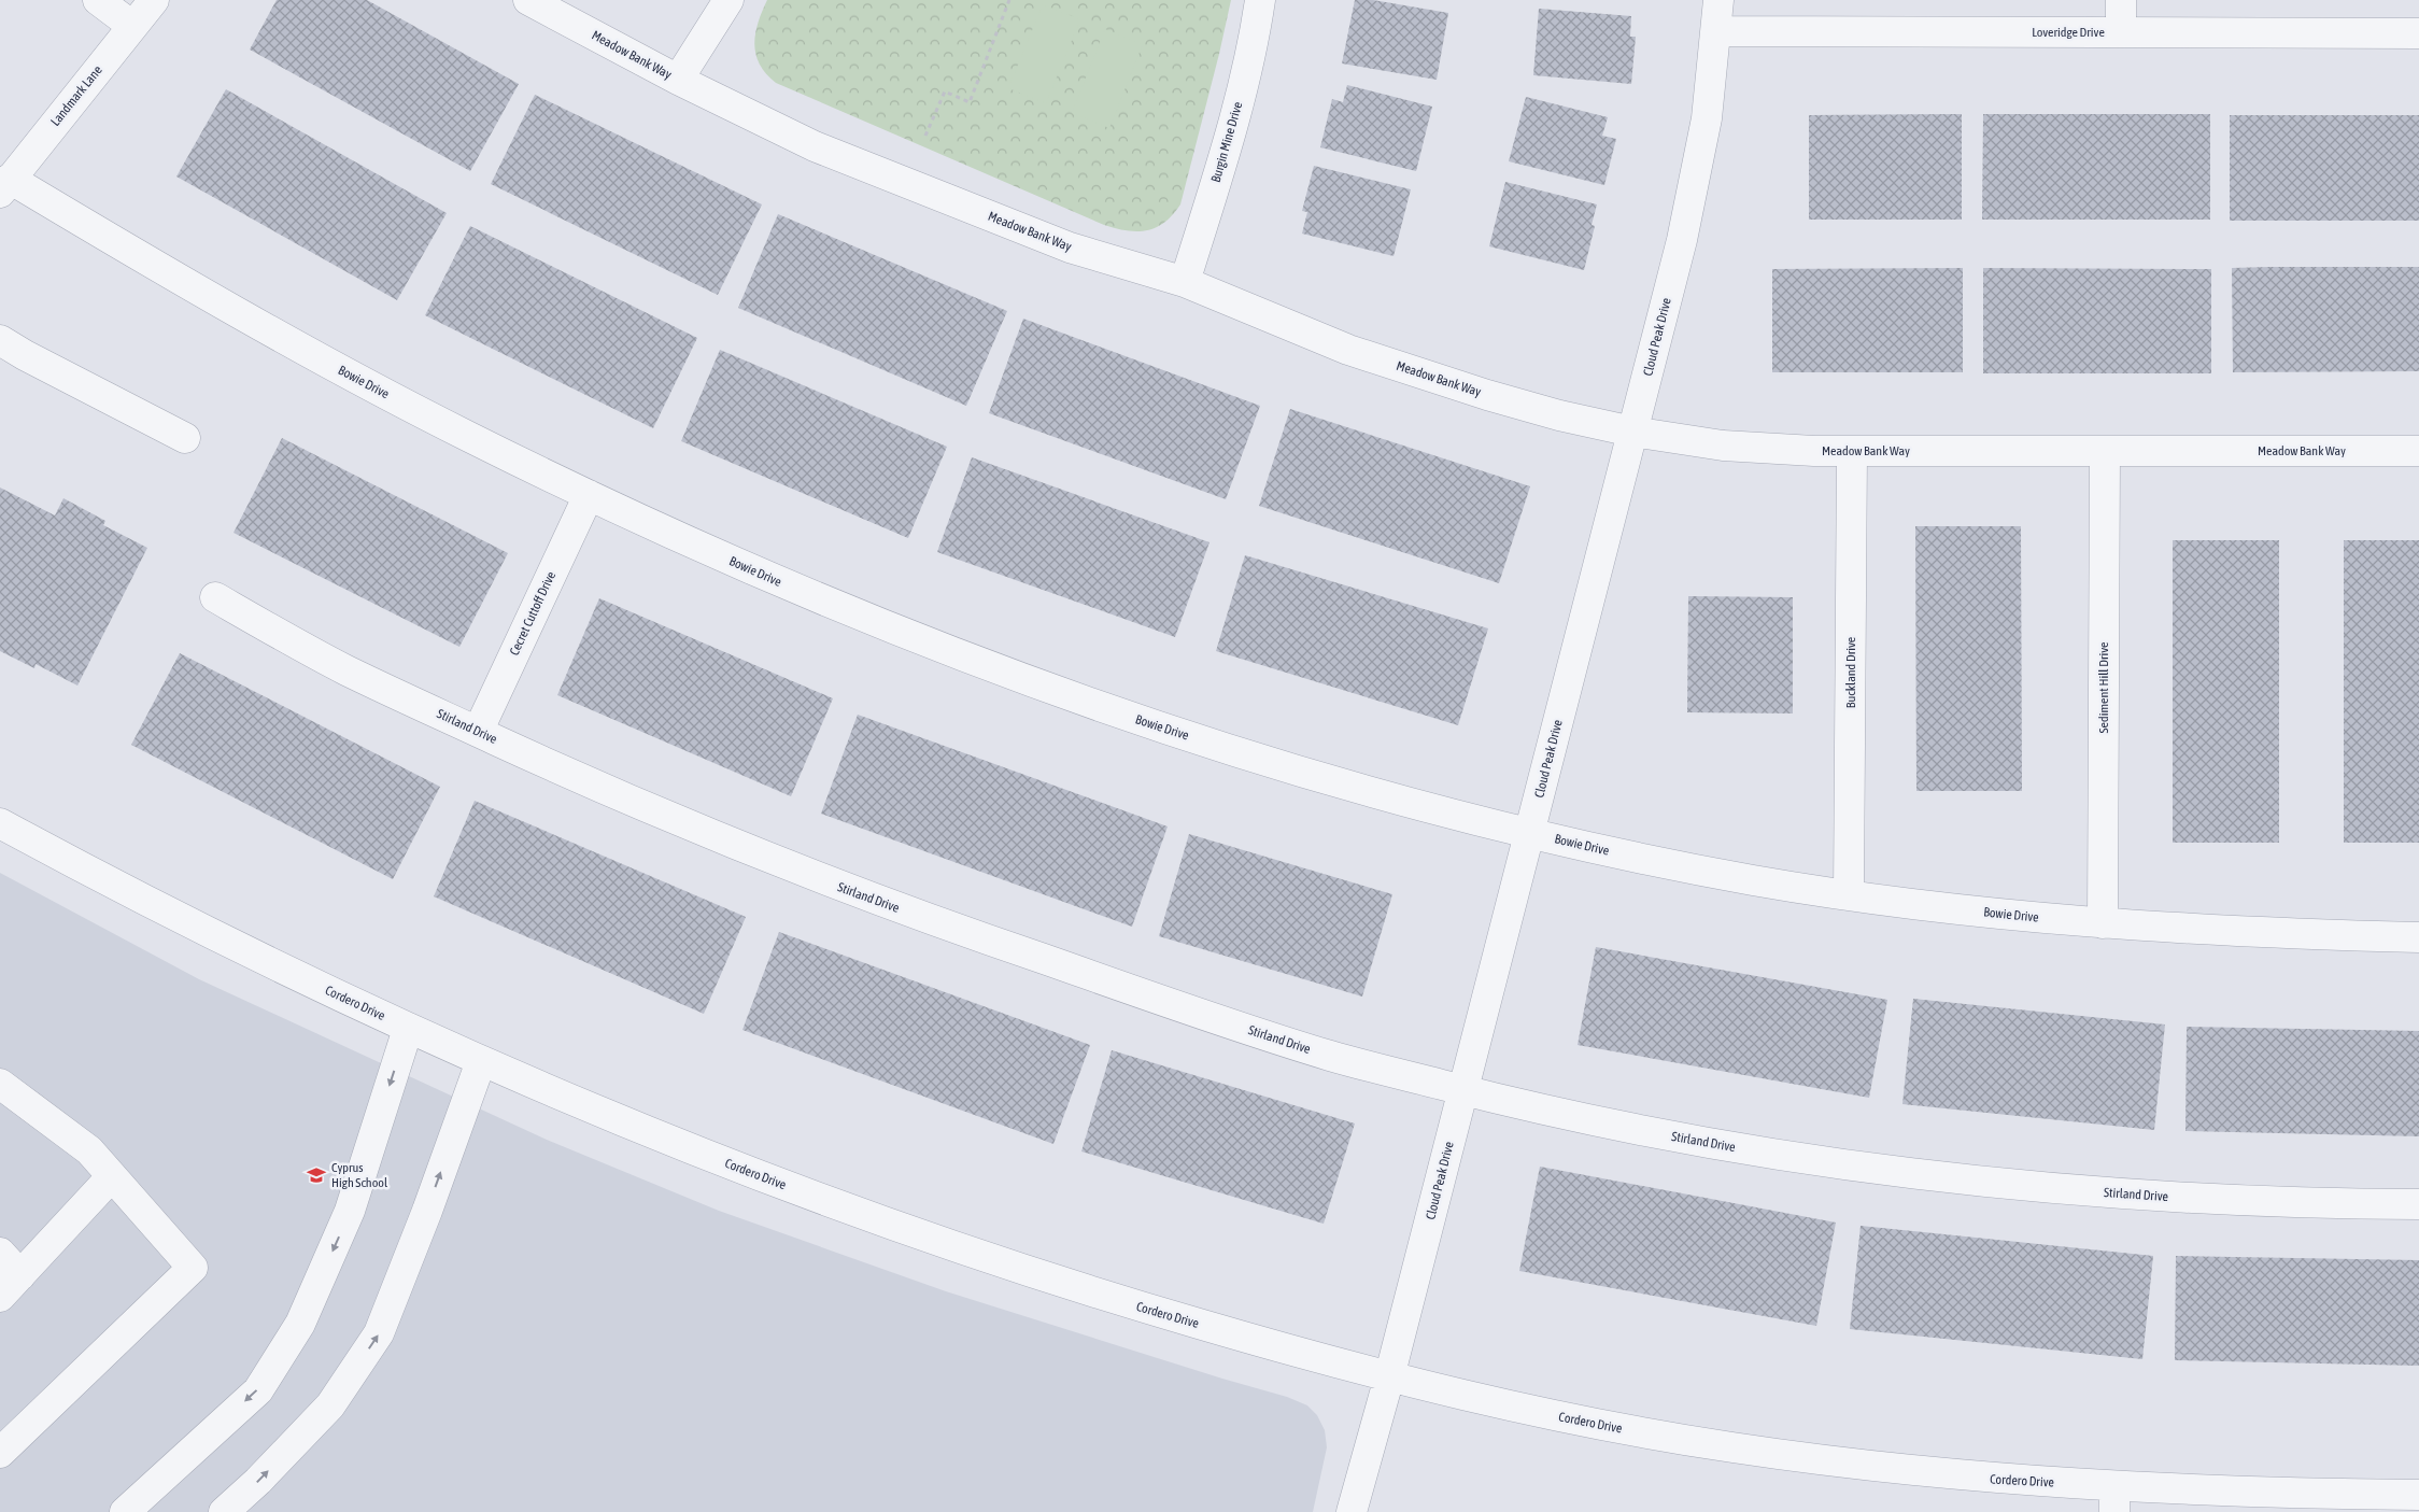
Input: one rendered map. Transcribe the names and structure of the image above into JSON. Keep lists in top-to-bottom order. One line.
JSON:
{"streets":{"street":["Loveridge Drive","Meadow Bank Way","Landmark Lane","Burgin Mine Drive","Cloud Peak Drive","Bowie Drive","Cecret Cuttoff Drive","Buckland Drive","Sediment Hill Drive","Stirland Drive","Cordero Drive"]},"crossings":[["Loveridge Drive","Cloud Peak Drive"],["Meadow Bank Way","Burgin Mine Drive"],["Meadow Bank Way","Cloud Peak Drive"],["Meadow Bank Way","Buckland Drive"],["Meadow Bank Way","Sediment Hill Drive"],["Landmark Lane","Bowie Drive"],["Cloud Peak Drive","Bowie Drive"],["Cloud Peak Drive","Stirland Drive"],["Cloud Peak Drive","Cordero Drive"],["Bowie Drive","Cecret Cuttoff Drive"],["Bowie Drive","Buckland Drive"],["Bowie Drive","Sediment Hill Drive"],["Cecret Cuttoff Drive","Stirland Drive"]],"places":{"school or university":["Cyprus High School"]}}
